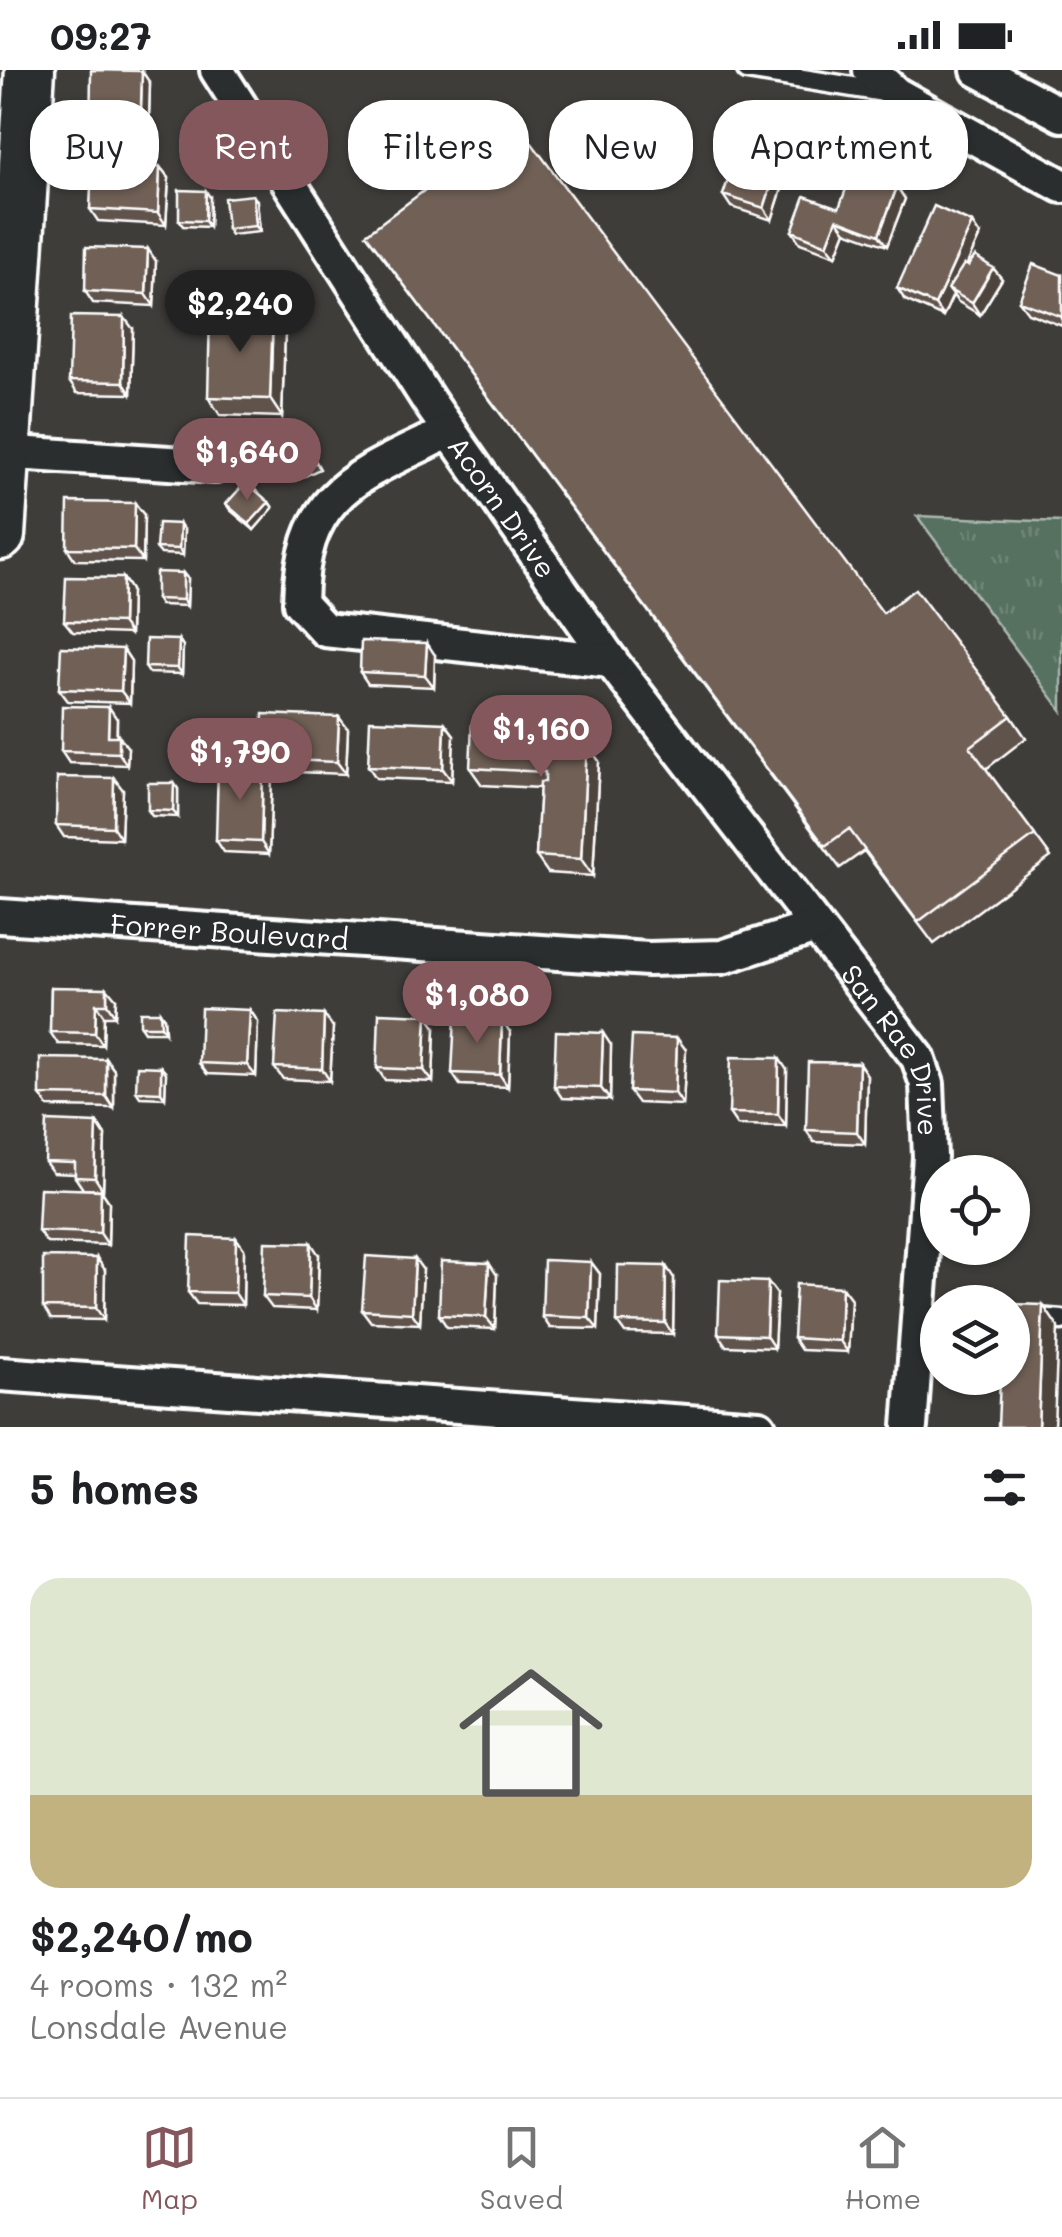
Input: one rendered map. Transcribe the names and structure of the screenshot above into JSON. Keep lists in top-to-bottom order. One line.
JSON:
{"streets":{"street":["Acorn Drive","Forrer Boulevard","San Rae Drive"]},"crossings":[["Acorn Drive","Forrer Boulevard"],["Acorn Drive","San Rae Drive"],["Forrer Boulevard","San Rae Drive"]],"page":{"status":"09:27","chip":["Buy","Rent","Filters","New","Apartment"],"price":["$2,240","$1,640","$1,160","$1,790","$1,080"],"heading":"5 homes","list":[{"name":"$2,240/mo","note":"4 rooms · 132 m² · Lonsdale Avenue"}],"tabs":["Map","Saved","Home"]}}
